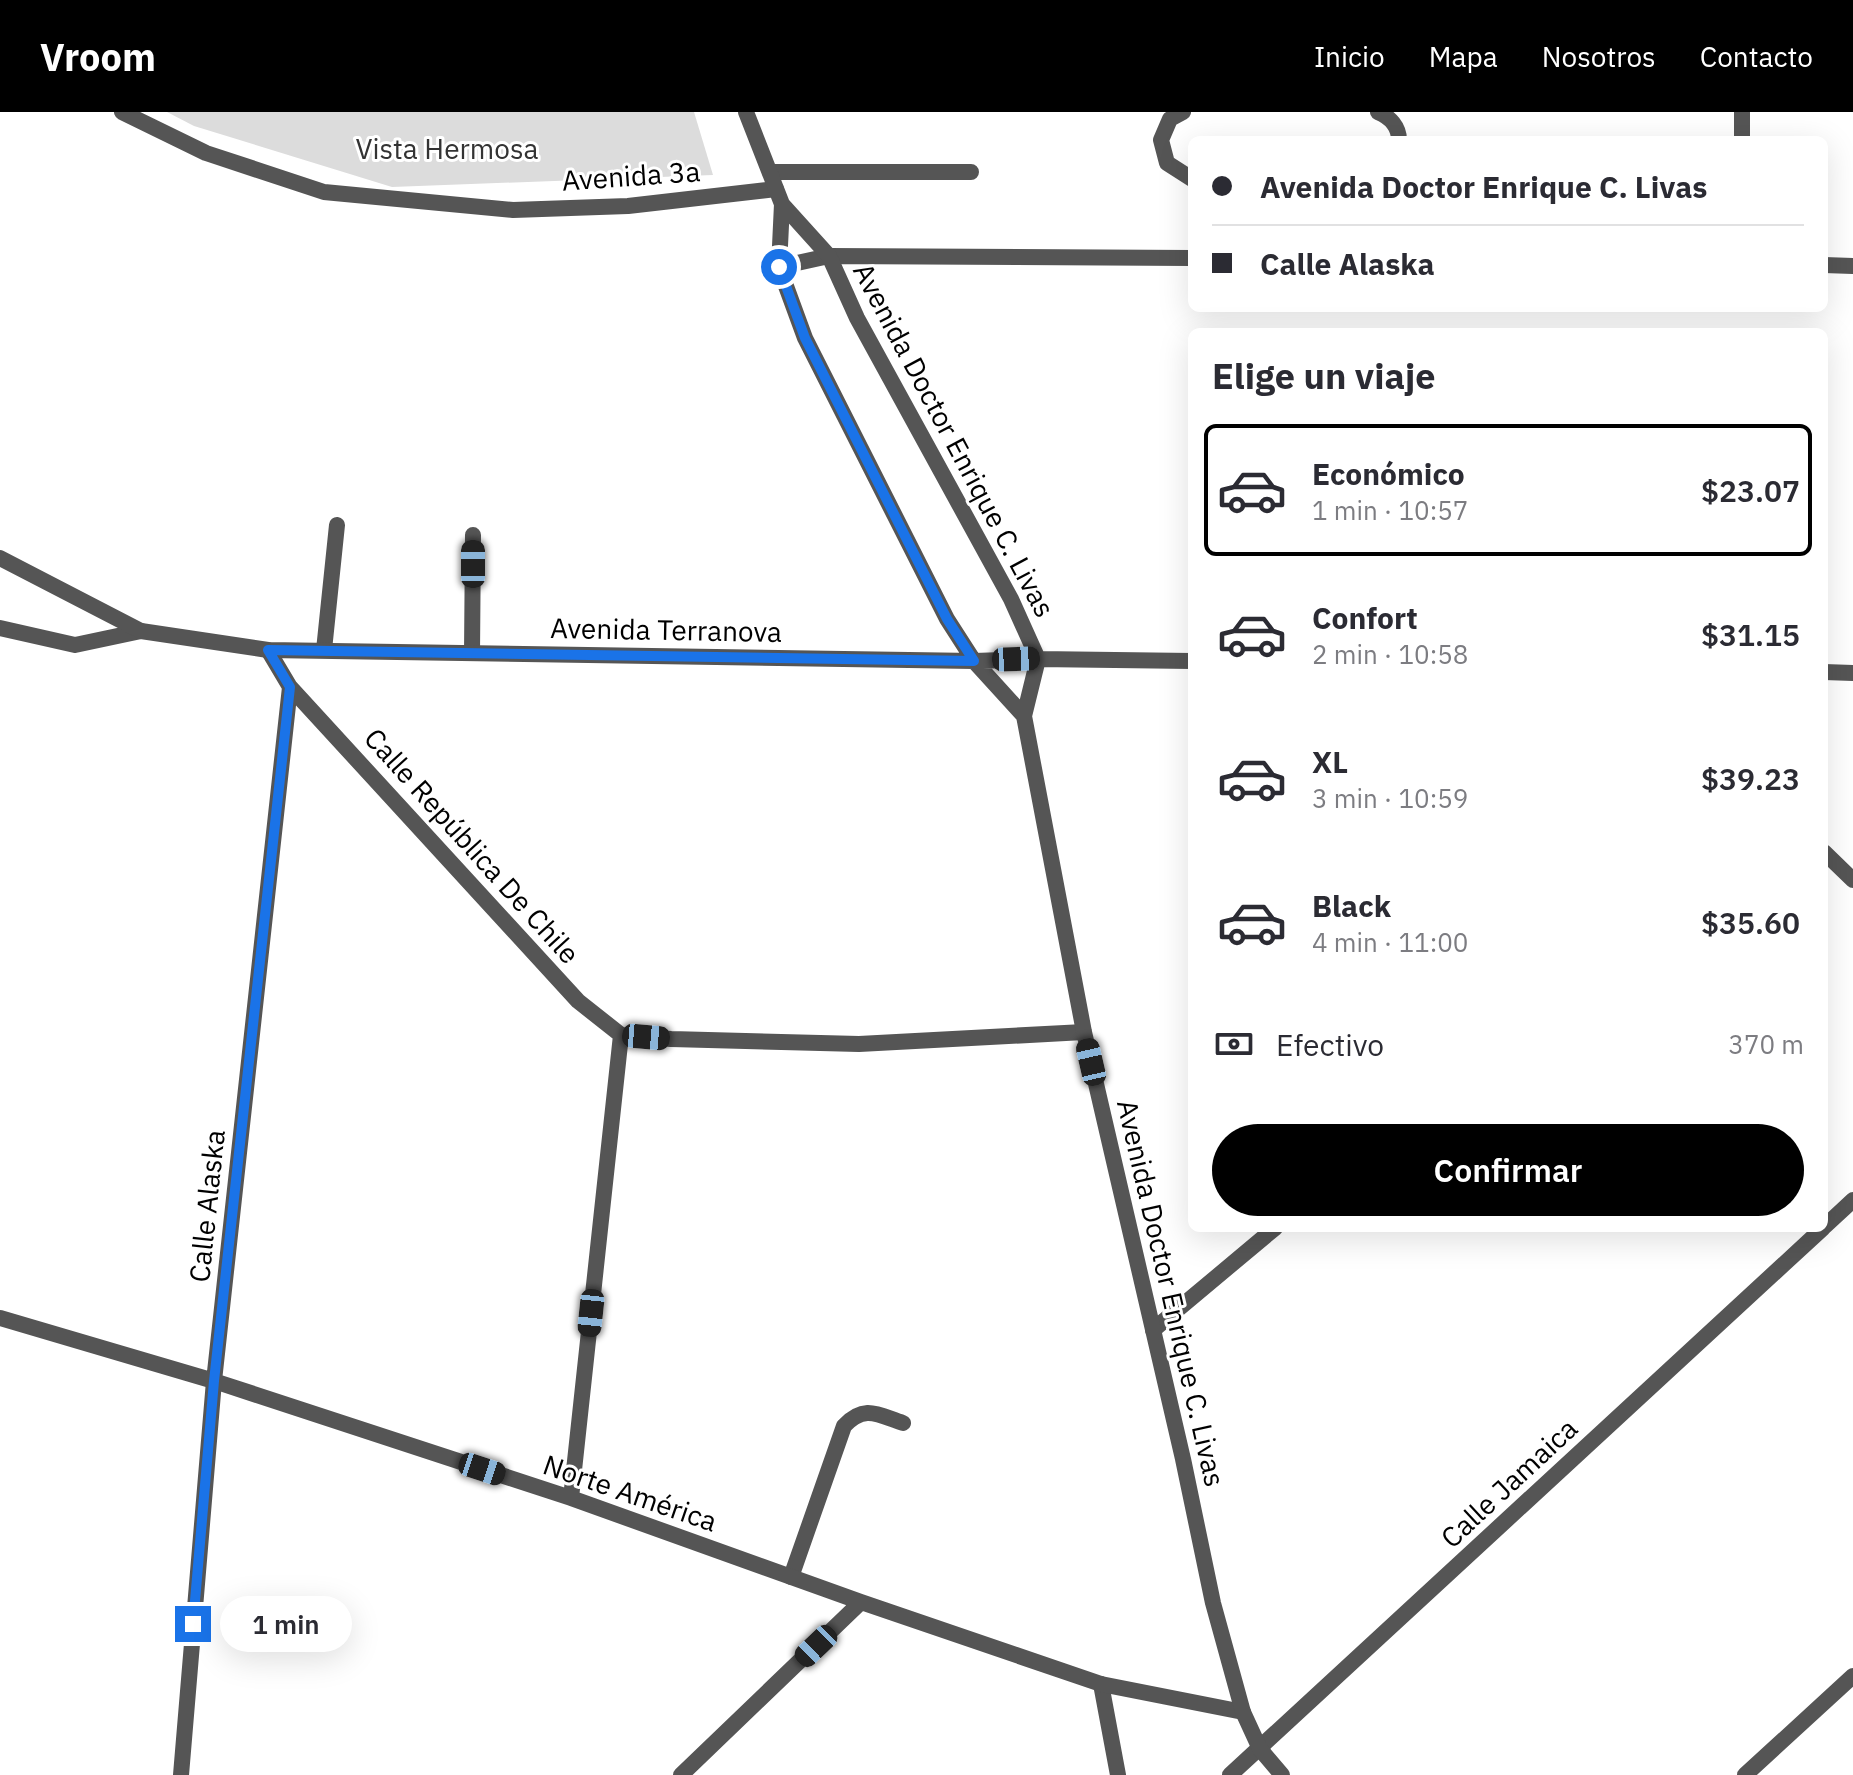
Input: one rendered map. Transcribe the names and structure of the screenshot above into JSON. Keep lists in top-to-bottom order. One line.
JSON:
{"streets":{"street":["Avenida 3a","Avenida Doctor Enrique C. Livas","Avenida Terranova","Calle República De Chile","Calle Alaska","Calle Jamaica","Norte América"]},"crossings":[["Avenida 3a","Avenida Doctor Enrique C. Livas"],["Avenida Doctor Enrique C. Livas","Avenida Terranova"],["Avenida Doctor Enrique C. Livas","Calle Jamaica"],["Avenida Doctor Enrique C. Livas","Norte América"],["Calle República De Chile","Calle Alaska"],["Calle Alaska","Norte América"]],"parks":["Vista Hermosa"],"page":{"header":"Vroom","nav":["Inicio","Mapa","Nosotros","Contacto"],"banner":["Avenida Doctor Enrique C. Livas","Calle Alaska"],"heading":"Elige un viaje","list":[{"name":"Económico","note":"1 min · 10:57","value":"$23.07"},{"name":"Confort","note":"2 min · 10:58","value":"$31.15"},{"name":"XL","note":"3 min · 10:59","value":"$39.23"},{"name":"Black","note":"4 min · 11:00","value":"$35.60"}],"pay":["Efectivo","370 m"],"buttons":"Confirmar","bubble":"1 min"}}
